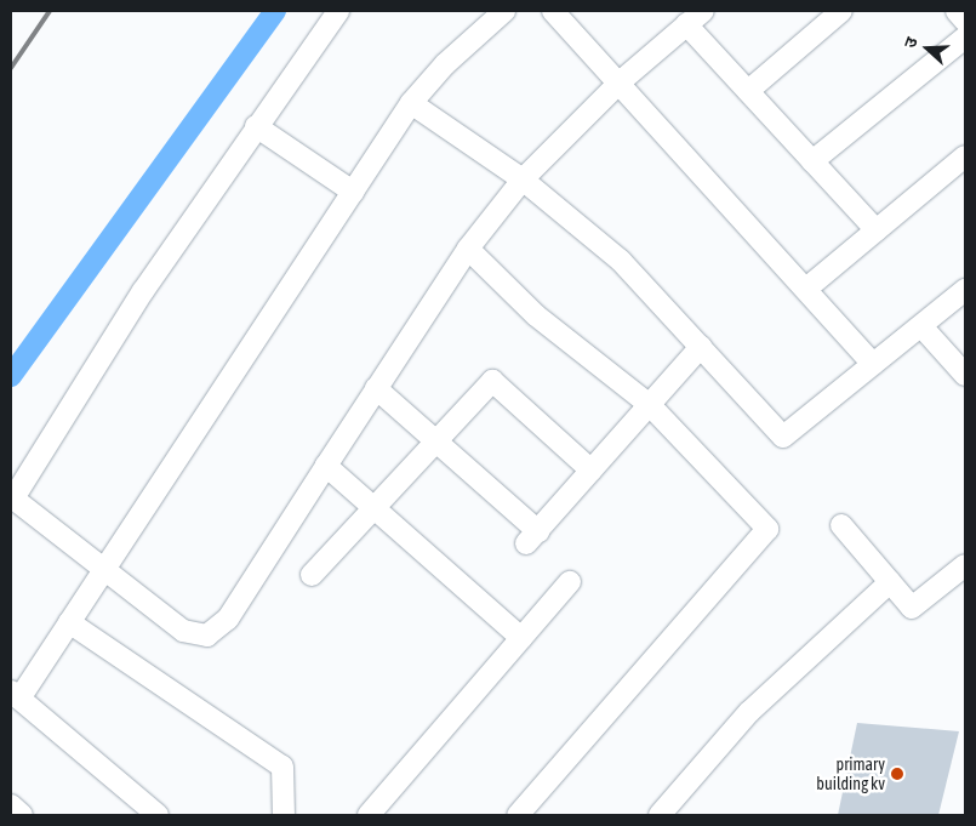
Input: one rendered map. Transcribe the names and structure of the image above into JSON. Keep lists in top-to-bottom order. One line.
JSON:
{"places":["primary building kv"],"north":"left"}
